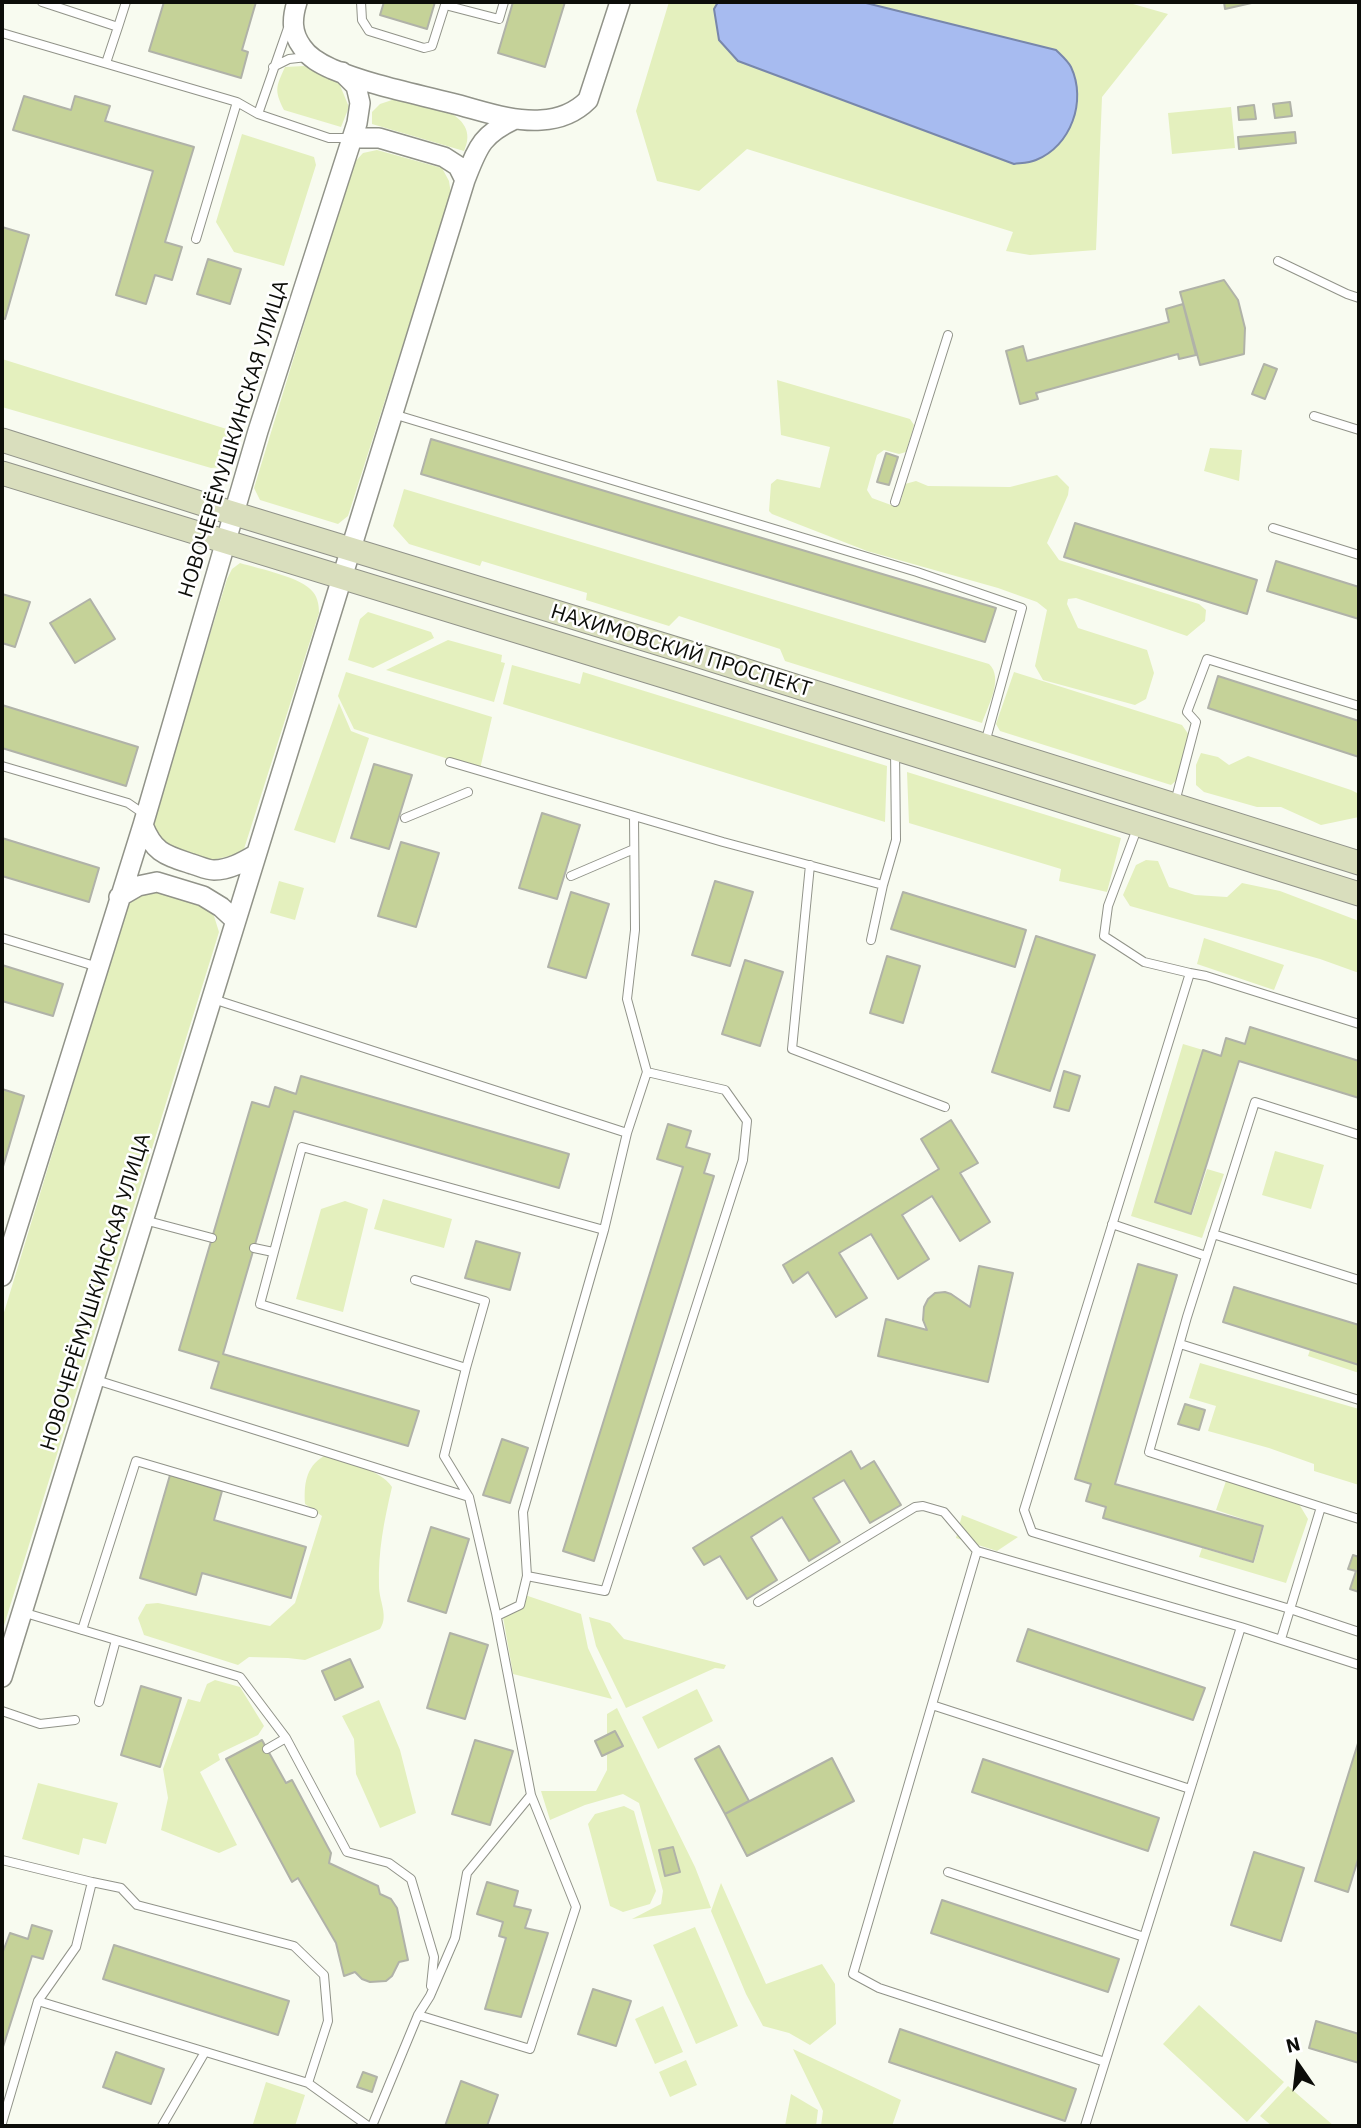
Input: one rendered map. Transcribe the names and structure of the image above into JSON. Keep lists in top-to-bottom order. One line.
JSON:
{"streets":{"main road":["НАХИМОВСКИЙ ПРОСПЕКТ"],"street":["НОВОЧЕРЁМУШКИНСКАЯ УЛИЦА"]},"crossings":[["НОВОЧЕРЁМУШКИНСКАЯ УЛИЦА","НАХИМОВСКИЙ ПРОСПЕКТ"]],"north":"top"}
